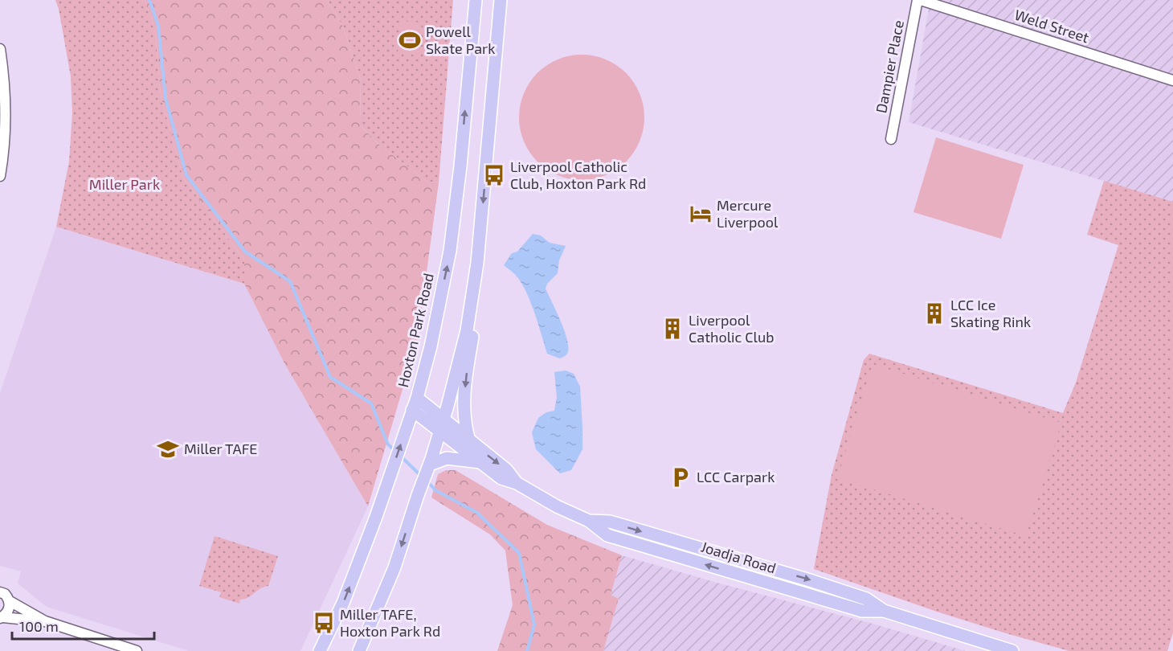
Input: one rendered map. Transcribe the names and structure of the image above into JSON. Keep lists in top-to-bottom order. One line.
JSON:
{"streets":{"main road":["Hoxton Park Road","Joadja Road"],"street":["Weld Street","Dampier Place"]},"crossings":[["Weld Street","Dampier Place"],["Hoxton Park Road","Joadja Road"]],"parks":["Miller Park"],"places":{"sports":["Powell Skate Park"],"bus stop":["Liverpool Catholic Club, Hoxton Park Rd","Miller TAFE, Hoxton Park Rd"],"hotel":["Mercure Liverpool"],"building":["LCC Ice Skating Rink","Liverpool Catholic Club"],"school or university":["Miller TAFE"],"parking":["LCC Carpark"]},"scale_bar":"100 m"}
